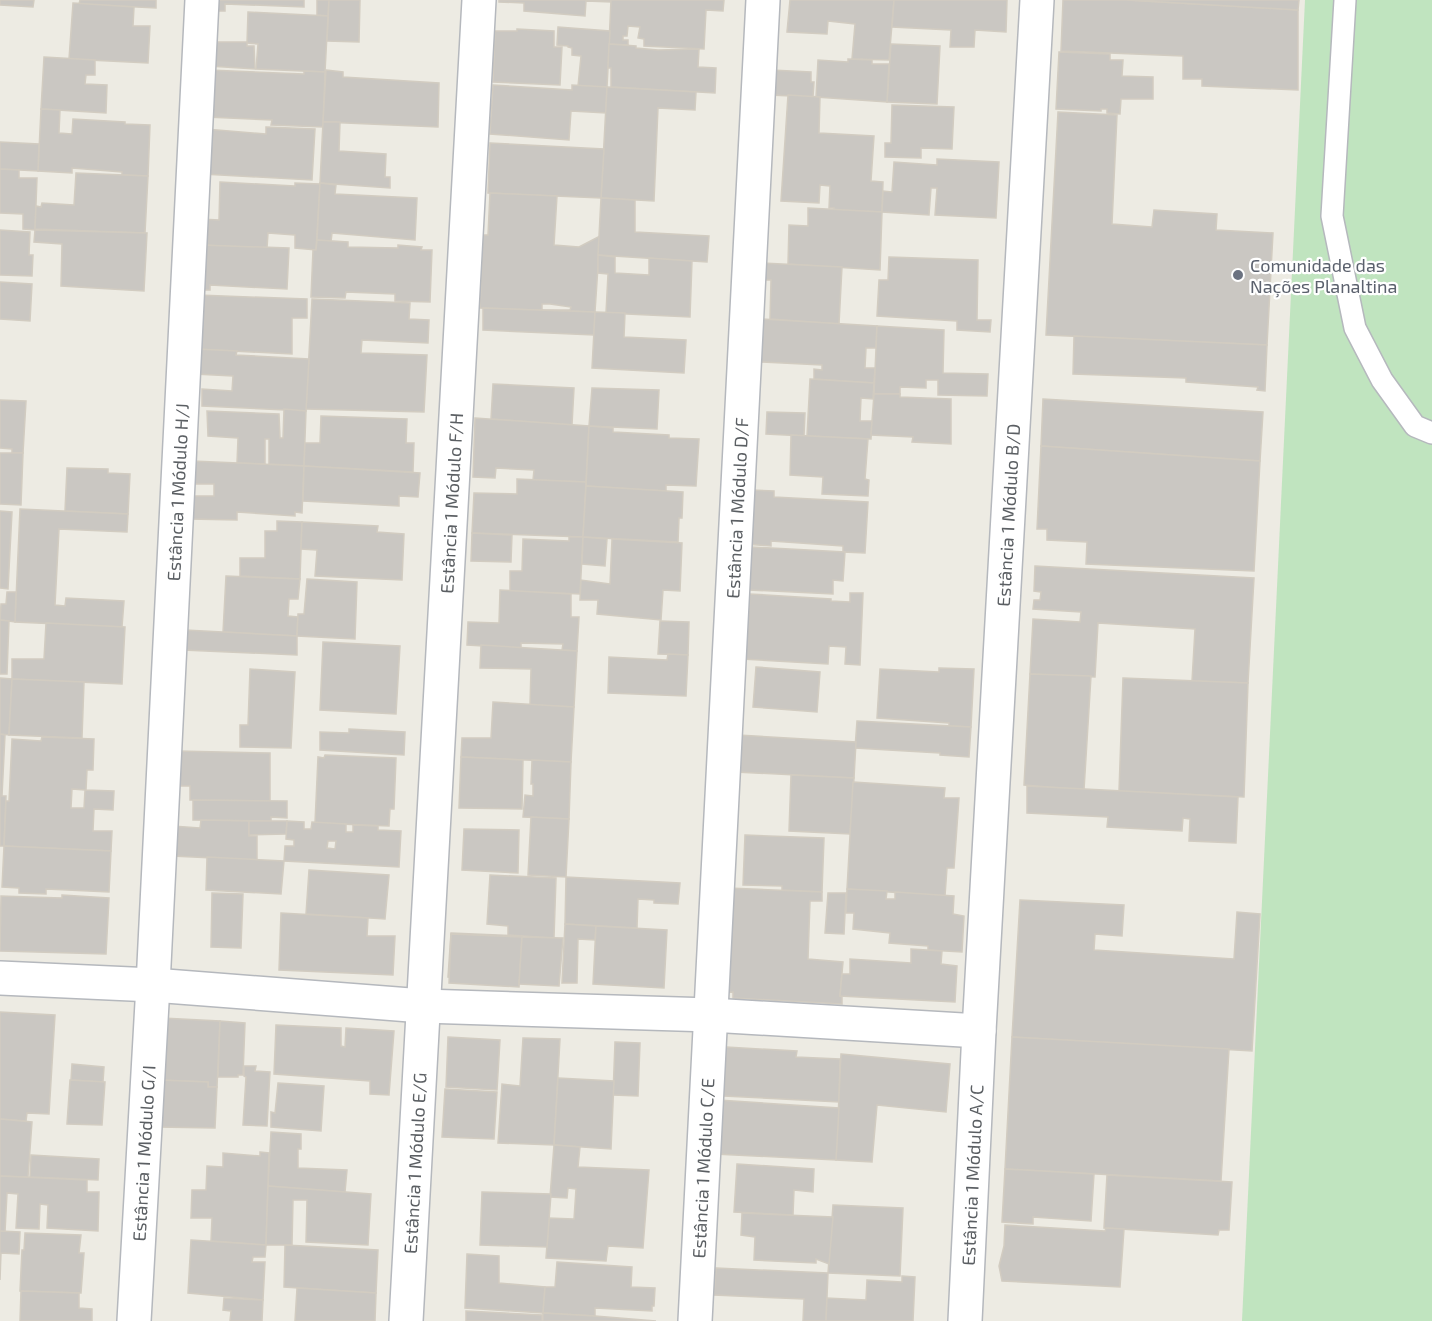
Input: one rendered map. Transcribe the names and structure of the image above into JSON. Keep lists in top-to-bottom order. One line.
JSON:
{"streets":{"street":["Estância 1 Módulo H/J","Estância 1 Módulo F/H","Estância 1 Módulo D/F","Estância 1 Módulo B/D","Estância 1 Módulo G/I","Estância 1 Módulo E/G","Estância 1 Módulo C/E","Estância 1 Módulo A/C"]},"crossings":[["Estância 1 Módulo H/J","Estância 1 Módulo G/I"],["Estância 1 Módulo F/H","Estância 1 Módulo E/G"],["Estância 1 Módulo D/F","Estância 1 Módulo C/E"],["Estância 1 Módulo B/D","Estância 1 Módulo A/C"]],"places":["Comunidade das Nações Planaltina"]}
